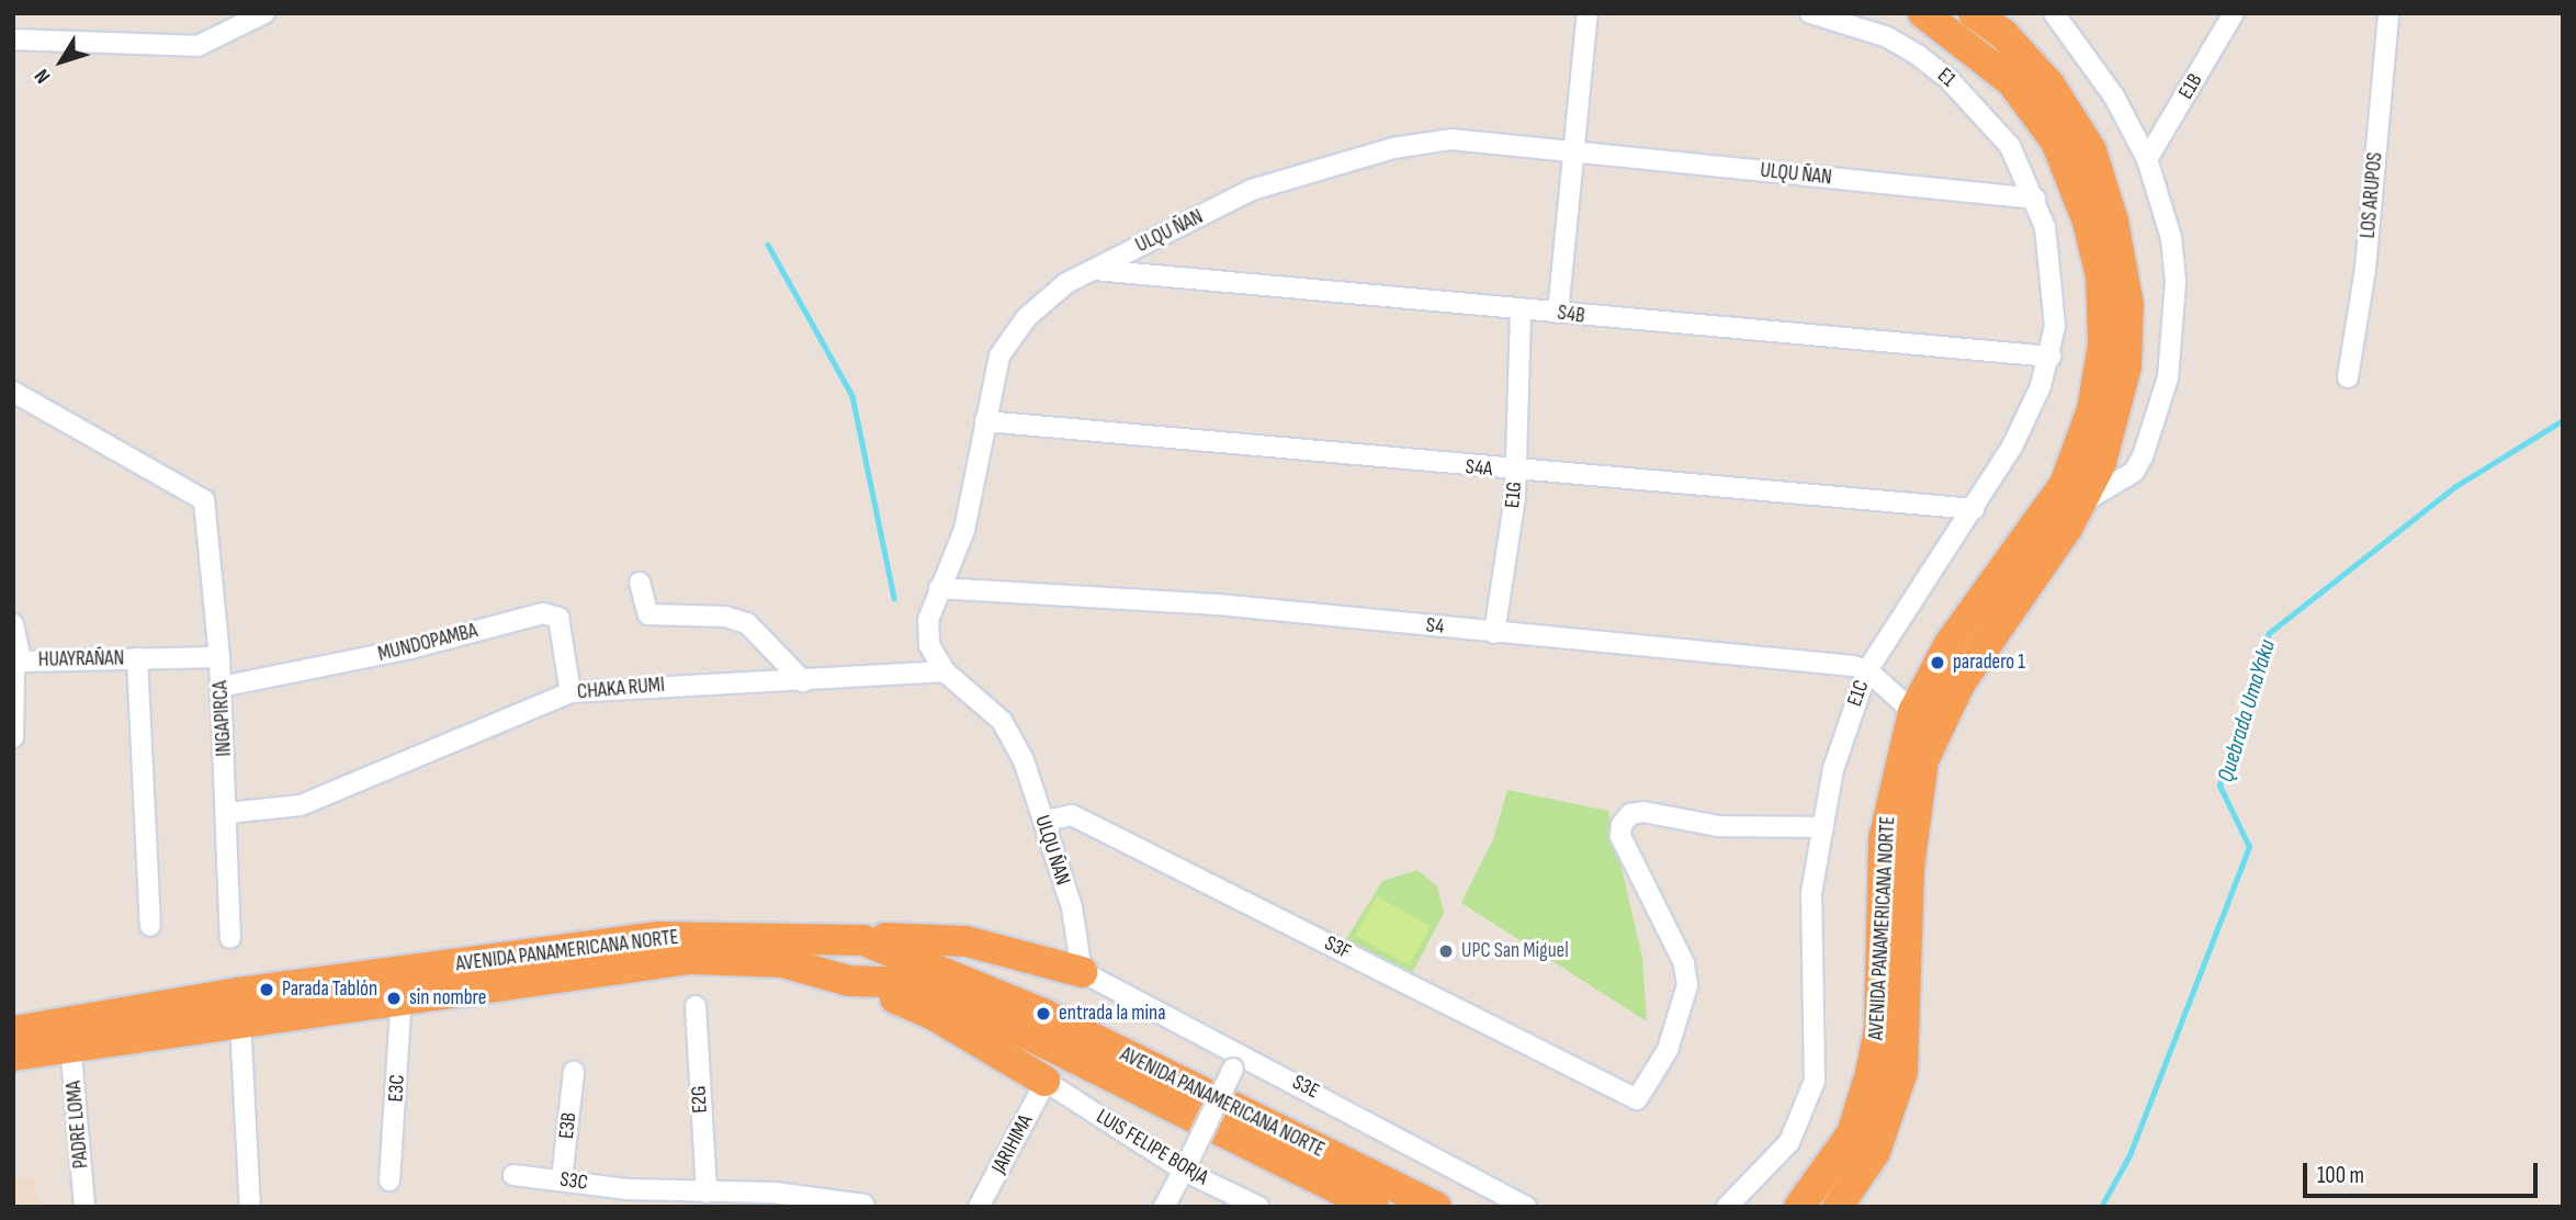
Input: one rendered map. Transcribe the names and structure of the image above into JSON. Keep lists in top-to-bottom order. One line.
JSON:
{"streets":{"highway":["AVENIDA PANAMERICANA NORTE"],"street":["E1","E1B","ULQU ÑAN","LOS ARUPOS","S4B","S4A","E1G","S4","MUNDOPAMBA","HUAYRAÑAN","CHAKA RUMI","E1C","INGAPIRCA","S3F","S3E","E3C","E2G","PADRE LOMA","E3B","JARIHIMA","LUIS FELIPE BORJA","S3C"]},"crossings":[["E1","ULQU ÑAN"],["E1","E1C"],["ULQU ÑAN","S4B"],["ULQU ÑAN","S4A"],["ULQU ÑAN","S4"],["ULQU ÑAN","CHAKA RUMI"],["ULQU ÑAN","E1C"],["ULQU ÑAN","S3F"],["ULQU ÑAN","S3E"],["S4B","E1G"],["S4B","E1C"],["S4A","E1G"],["S4A","E1C"],["E1G","S4"],["S4","E1C"],["MUNDOPAMBA","CHAKA RUMI"],["MUNDOPAMBA","INGAPIRCA"],["HUAYRAÑAN","INGAPIRCA"],["CHAKA RUMI","INGAPIRCA"],["E1C","S3F"],["AVENIDA PANAMERICANA NORTE","E3C"],["AVENIDA PANAMERICANA NORTE","PADRE LOMA"],["E2G","S3C"],["E3B","S3C"],["JARIHIMA","LUIS FELIPE BORJA"]],"water":["Quebrada UmaYaku"],"places":["paradero 1","UPC San Miguel","Parada Tablón","sin nombre","entrada la mina"],"scale_bar":"100 m","north":"bottom left"}
